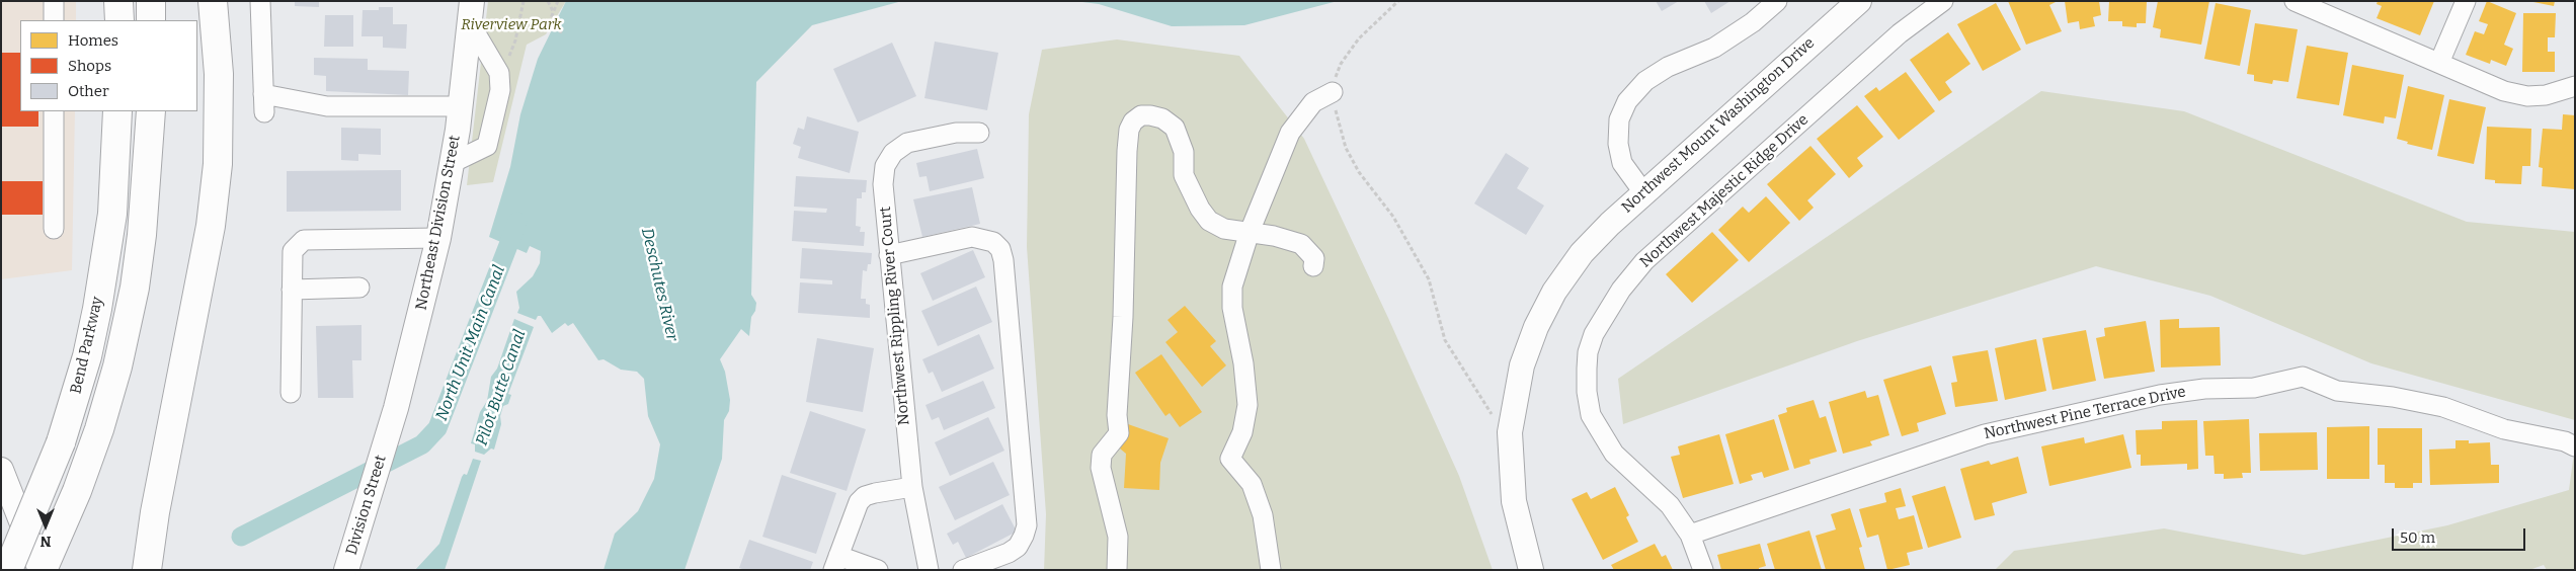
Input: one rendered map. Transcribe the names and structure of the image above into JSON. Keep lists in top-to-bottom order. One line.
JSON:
{"streets":{"highway":["Bend Parkway"],"main road":["Northwest Mount Washington Drive","Northeast Division Street","Division Street"],"street":["Northwest Majestic Ridge Drive","Northwest Rippling River Court","Northwest Pine Terrace Drive"]},"crossings":[["Northwest Majestic Ridge Drive","Northwest Pine Terrace Drive"],["Northeast Division Street","Division Street"]],"water":["Deschutes River","North Unit Main Canal","Pilot Butte Canal"],"parks":["Riverview Park"],"legend":["Homes","Shops","Other"],"scale_bar":"50 m","north":"bottom"}
